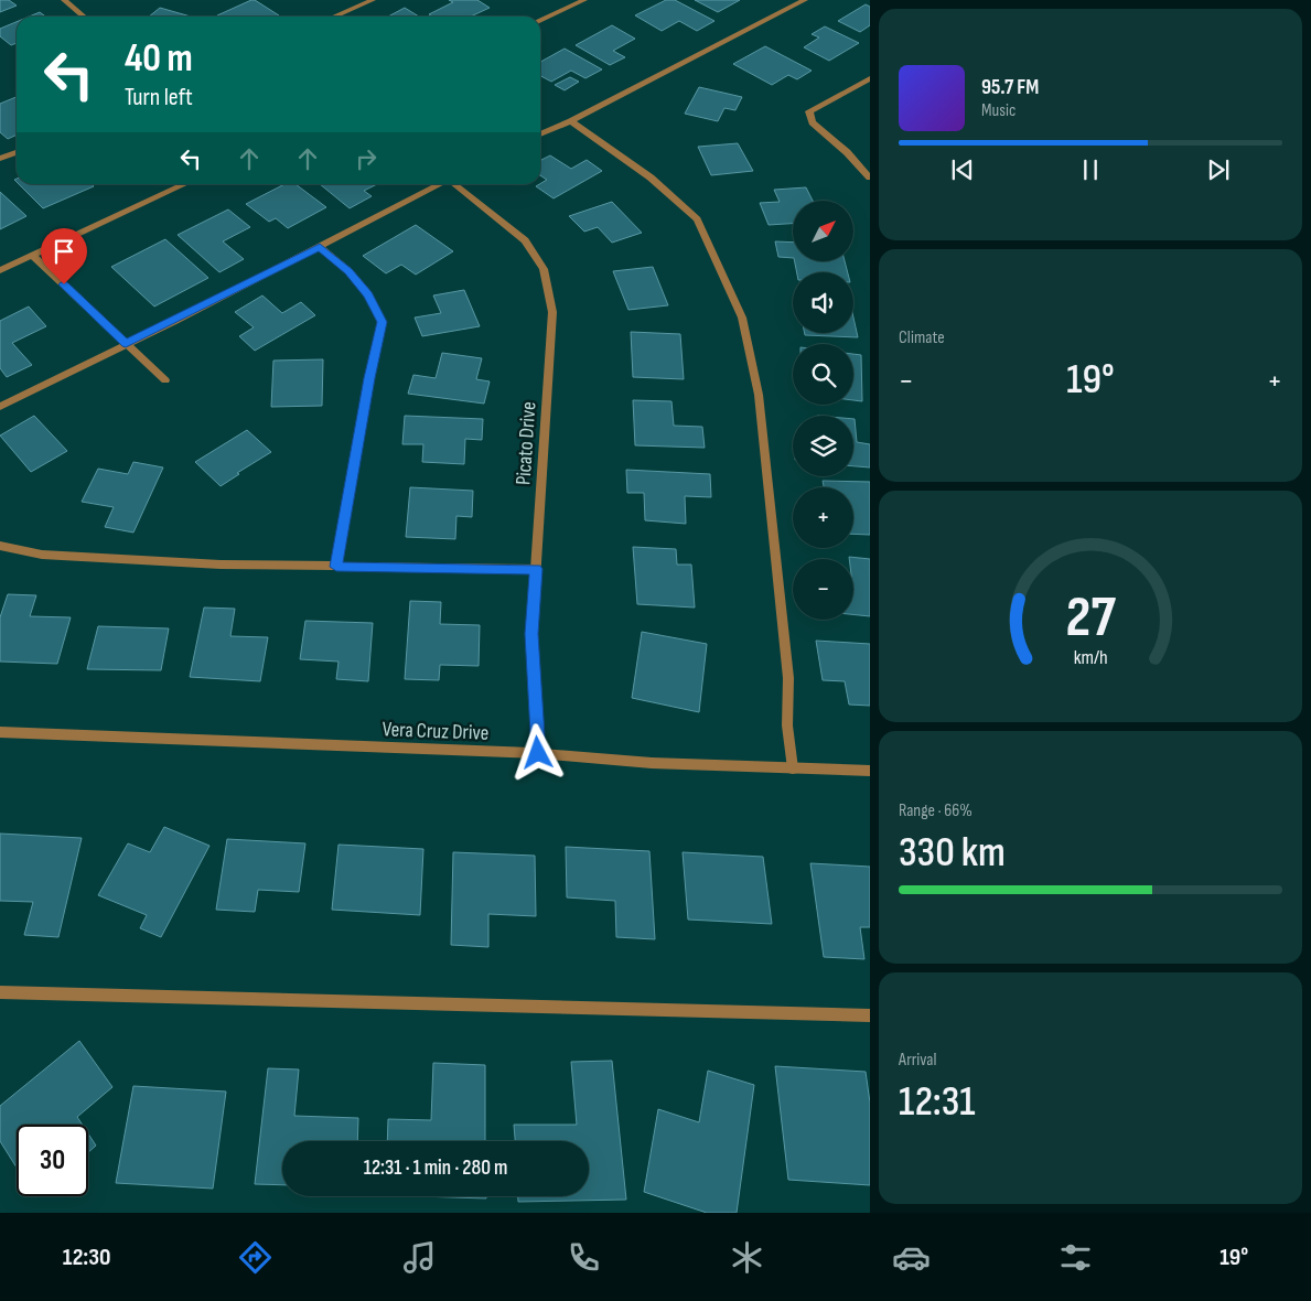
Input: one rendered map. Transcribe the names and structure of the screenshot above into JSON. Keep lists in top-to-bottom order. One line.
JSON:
{"streets":{"street":["Picato Drive","Vera Cruz Drive"]},"crossings":[["Picato Drive","Vera Cruz Drive"]],"north":"top right","page":{"turn":["40 m","Turn left"],"song":["95.7 FM","Music"],"map_buttons":["+","−"],"tile":["Climate",["Range · 66%","330 km"],["Arrival","12:31"]],"heat":["−","19°","+"],"limit":"30","trip":"12:31 · 1 min · 280 m","tabs":["12:30","19°"],"gauge":["27","km/h"]}}
